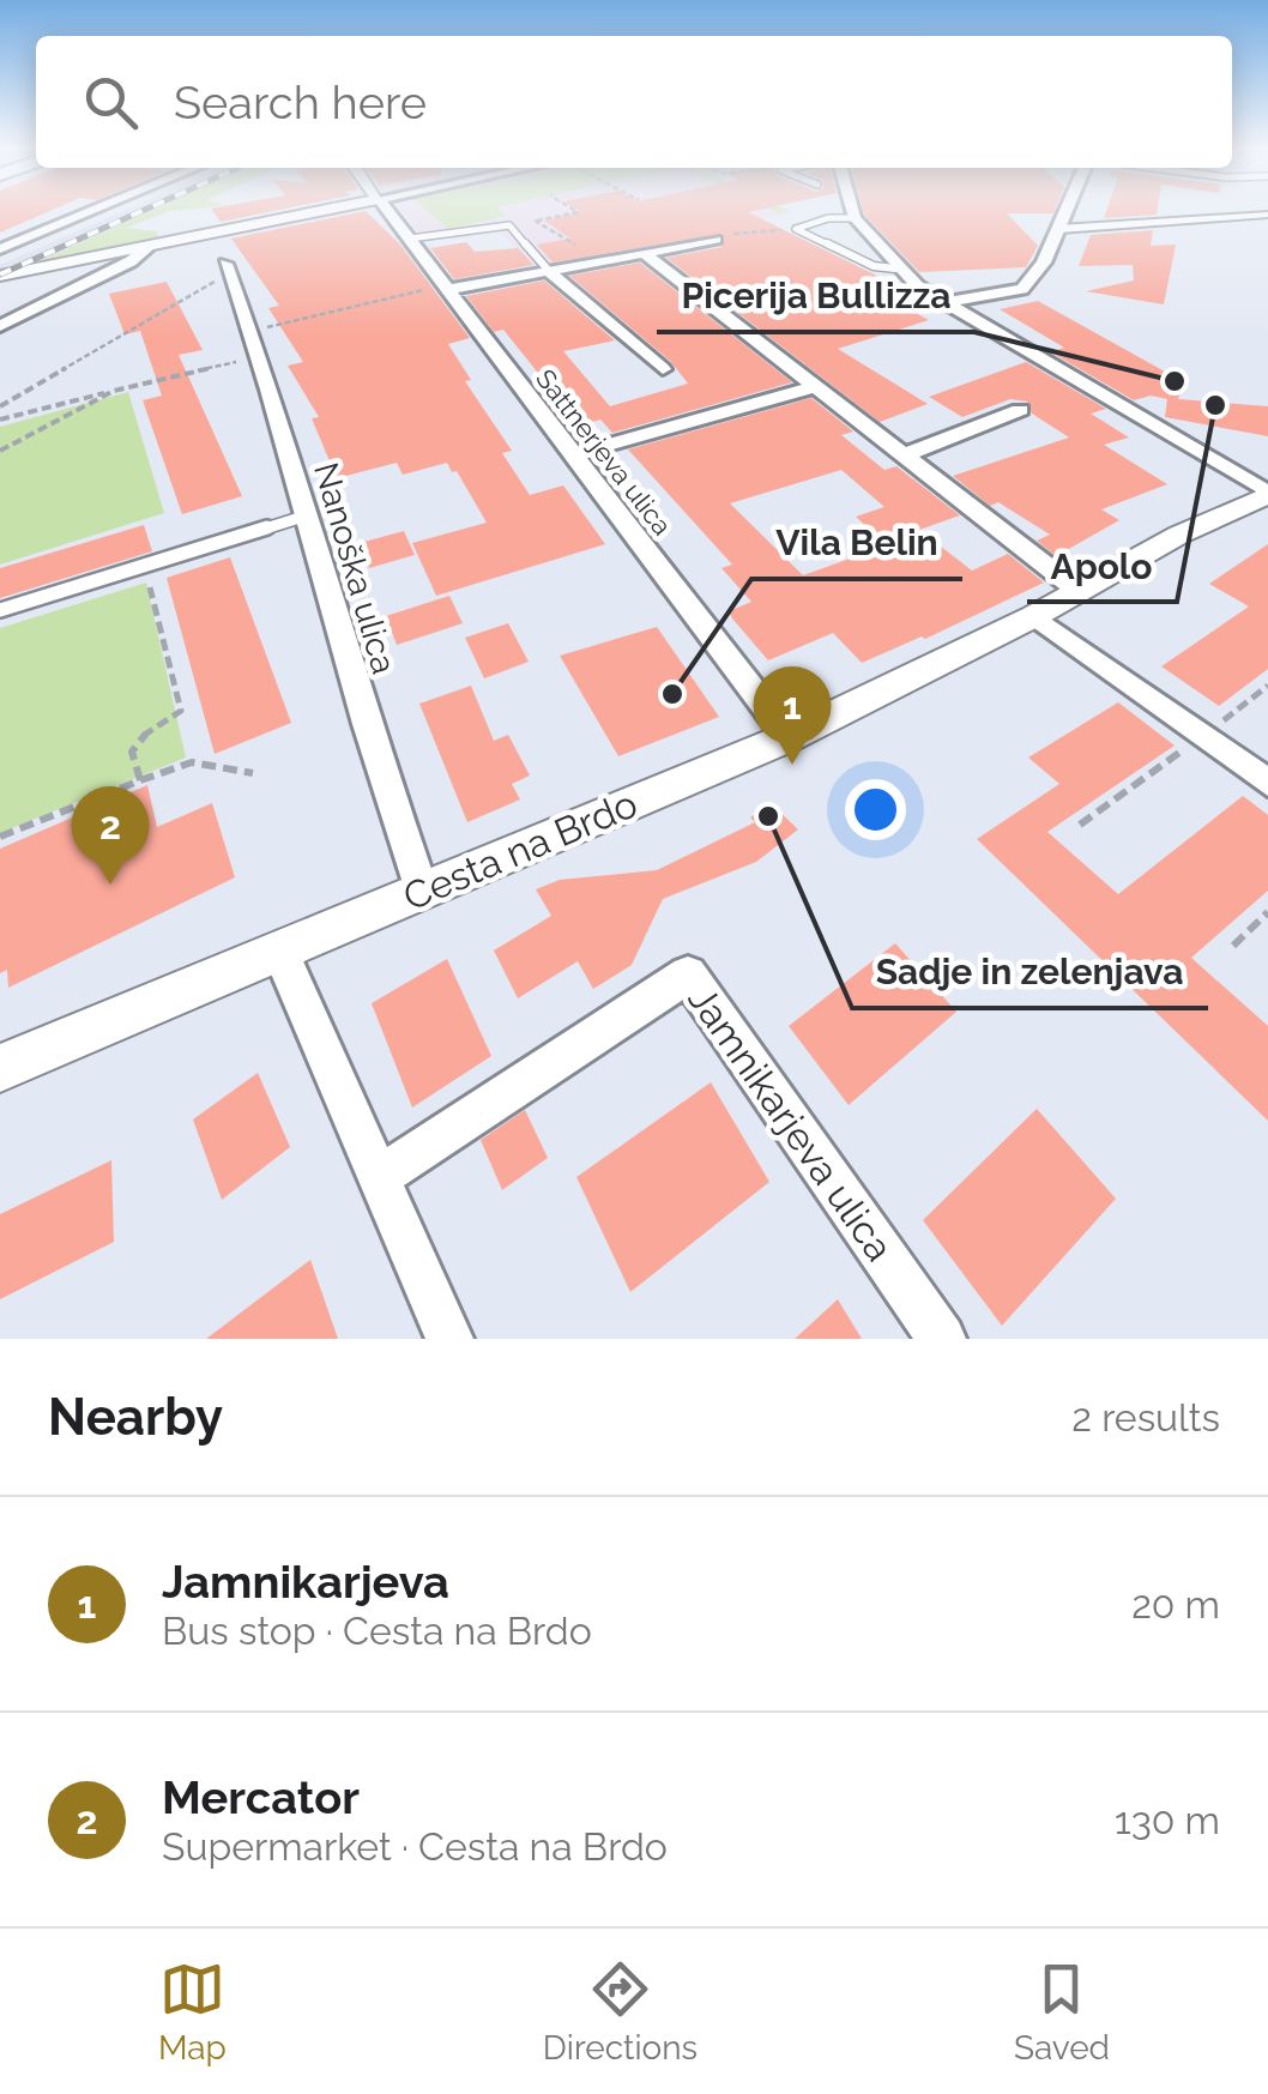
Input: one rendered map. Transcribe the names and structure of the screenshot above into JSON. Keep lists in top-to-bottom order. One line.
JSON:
{"streets":{"street":["Sattnerjeva ulica","Nanoška ulica","Cesta na Brdo","Jamnikarjeva ulica"]},"crossings":[["Sattnerjeva ulica","Cesta na Brdo"],["Nanoška ulica","Cesta na Brdo"]],"places":["Picerija Bullizza","Apolo","Vila Belin","Sadje in zelenjava"],"page":{"search":"Search here","pins":["1","2"],"heading":["Nearby","2 results"],"list":[{"mark":"1","name":"Jamnikarjeva","note":"Bus stop · Cesta na Brdo","value":"20 m"},{"mark":"2","name":"Mercator","note":"Supermarket · Cesta na Brdo","value":"130 m"}],"nav":["Map","Directions","Saved"]}}
